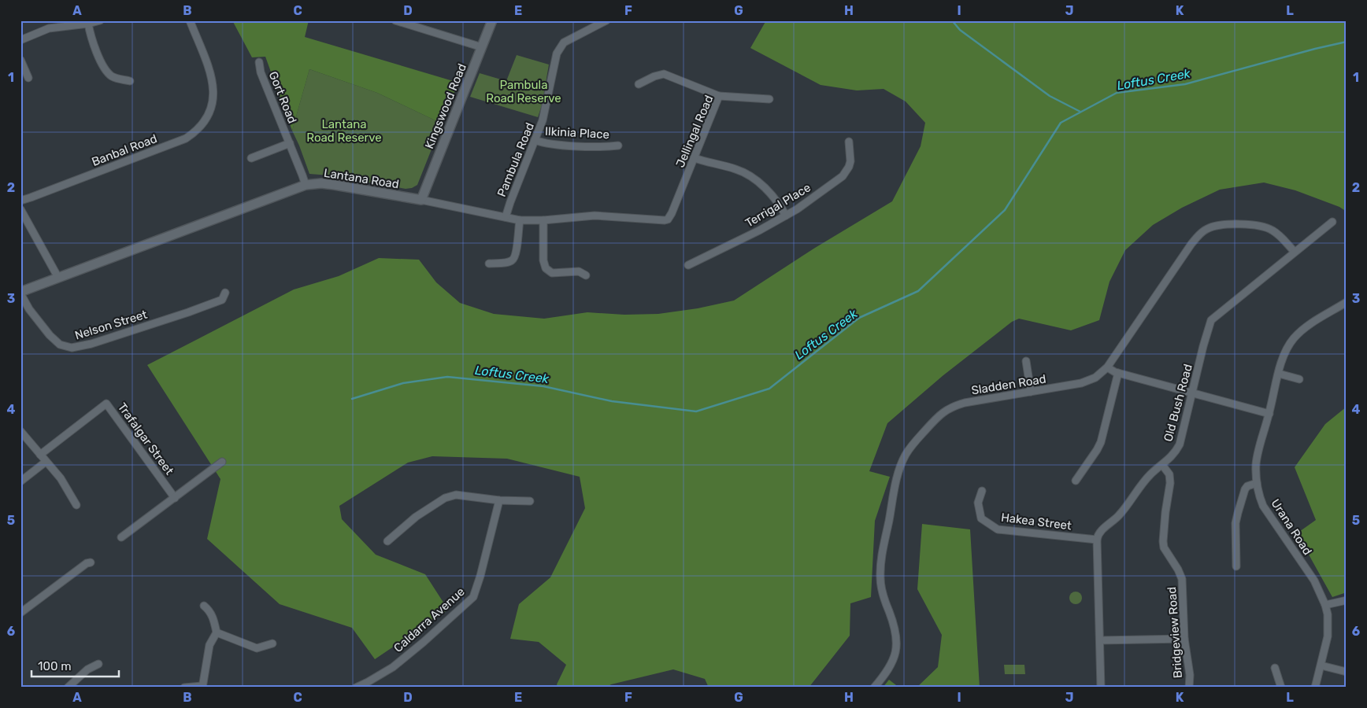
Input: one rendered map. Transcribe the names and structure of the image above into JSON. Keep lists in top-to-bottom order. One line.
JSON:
{"streets":{"street":["Gort Road","Kingswood Road","Jellingal Road","Ilkinia Place","Banbal Road","Pambula Road","Lantana Road","Terrigal Place","Nelson Street","Sladden Road","Old Bush Road","Trafalgar Street","Hakea Street","Urana Road","Caldarra Avenue","Bridgeview Road"]},"crossings":[["Gort Road","Lantana Road"],["Kingswood Road","Lantana Road"],["Jellingal Road","Lantana Road"],["Ilkinia Place","Pambula Road"],["Pambula Road","Lantana Road"],["Lantana Road","Nelson Street"],["Sladden Road","Old Bush Road"],["Old Bush Road","Hakea Street"],["Old Bush Road","Bridgeview Road"]],"water":["Loftus Creek"],"parks":["Pambula Road Reserve","Lantana Road Reserve"],"scale_bar":"100 m","grid":{"columns":["A","B","C","D","E","F","G","H","I","J","K","L"],"rows":["1","2","3","4","5","6"]}}
